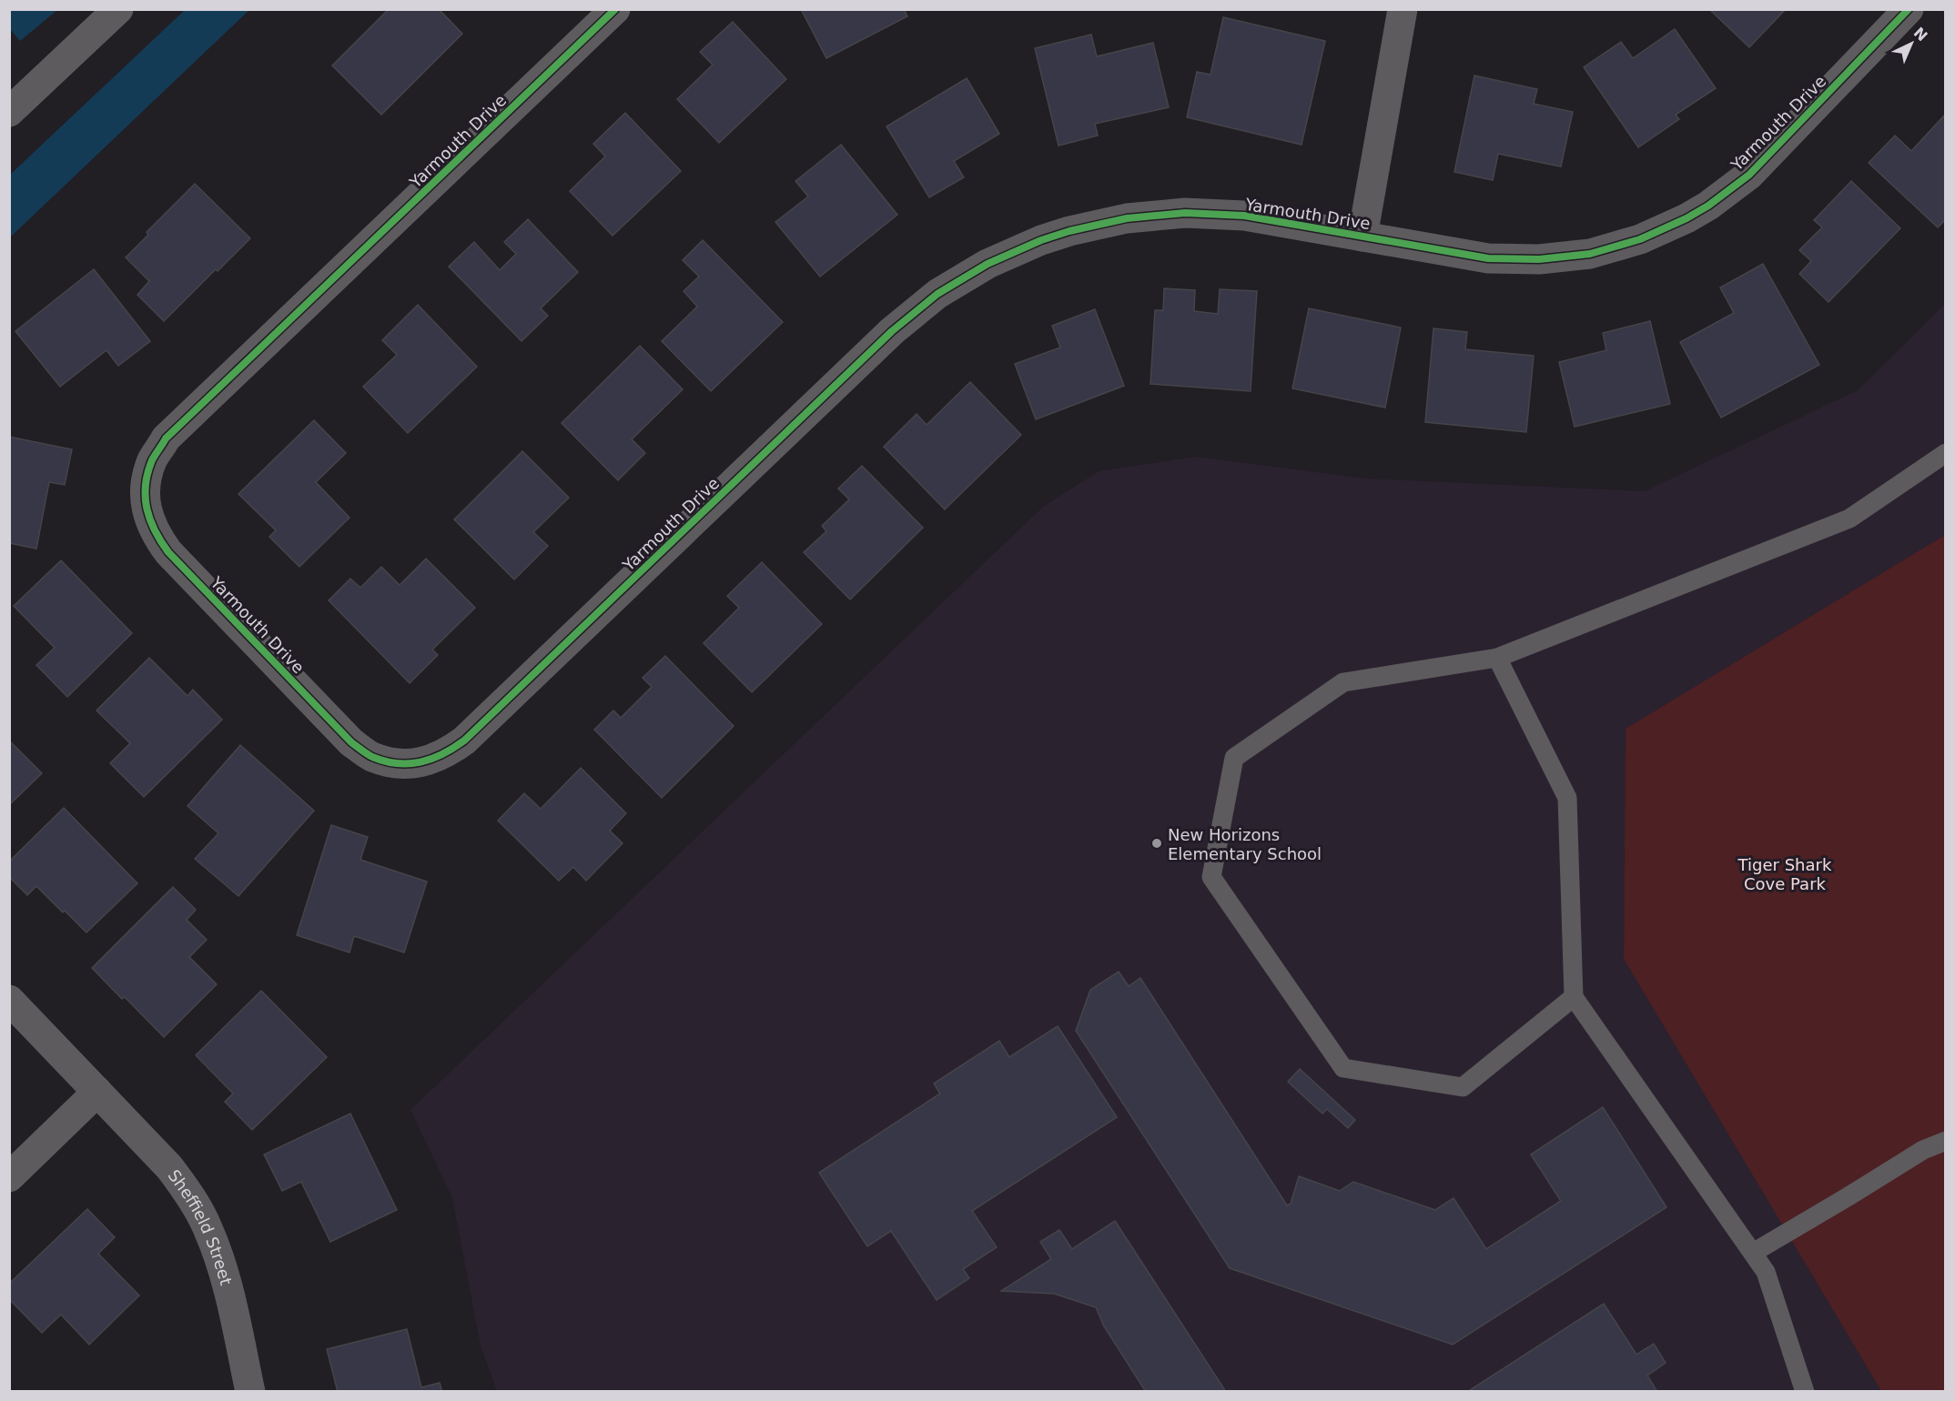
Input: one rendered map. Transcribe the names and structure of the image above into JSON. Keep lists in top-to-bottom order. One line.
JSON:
{"streets":{"street":["Yarmouth Drive","Sheffield Street"]},"parks":["Tiger Shark Cove Park"],"places":["New Horizons Elementary School"],"north":"top right"}
